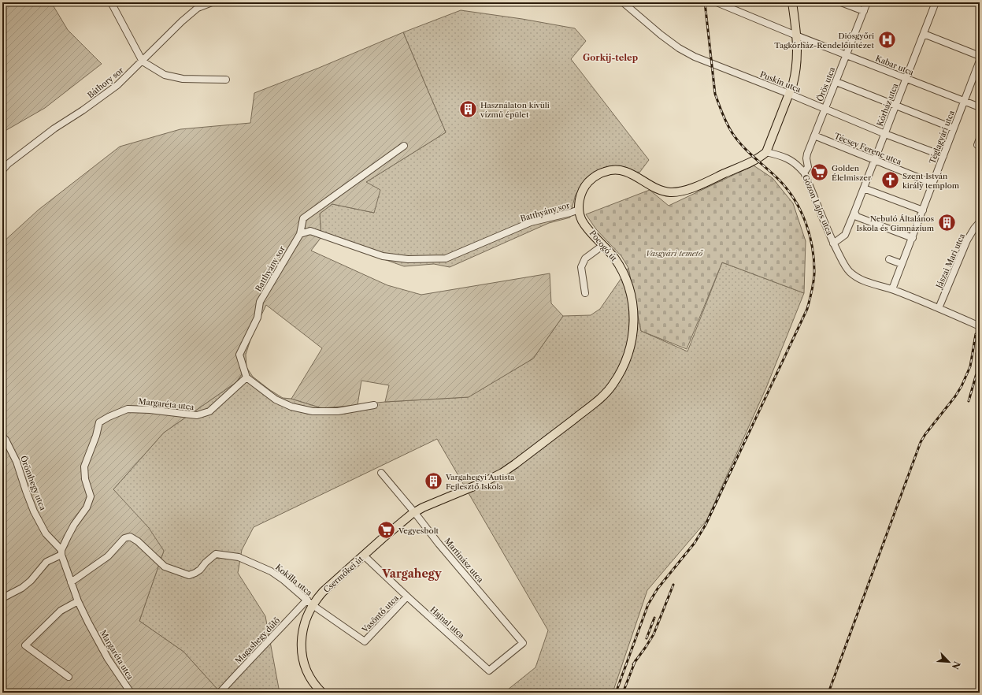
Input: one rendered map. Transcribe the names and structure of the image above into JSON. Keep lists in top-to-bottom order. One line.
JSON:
{"streets":{"main road":["Pocogó út","Csermőkei út"],"street":["Kabar utca","Puskin utca","Báthory sor","Örös utca","Kórház utca","Téglagyári utca","Técsey Ferenc utca","Gózon Lajos utca","Batthyány sor","Jászai Mari utca","Margaréta utca","Örömhegy utca","Martinász utca","Kokilla utca","Vasöntő utca","Hajnal utca","Magashegy dűlő"]},"crossings":[["Kabar utca","Örös utca"],["Kabar utca","Kórház utca"],["Kabar utca","Téglagyári utca"],["Puskin utca","Örös utca"],["Puskin utca","Kórház utca"],["Puskin utca","Téglagyári utca"],["Örös utca","Técsey Ferenc utca"],["Örös utca","Gózon Lajos utca"],["Kórház utca","Técsey Ferenc utca"],["Kórház utca","Gózon Lajos utca"],["Téglagyári utca","Técsey Ferenc utca"],["Téglagyári utca","Gózon Lajos utca"],["Gózon Lajos utca","Jászai Mari utca"],["Batthyány sor","Pocogó út"],["Batthyány sor","Margaréta utca"],["Pocogó út","Csermőkei út"],["Margaréta utca","Örömhegy utca"],["Margaréta utca","Kokilla utca"],["Martinász utca","Csermőkei út"],["Martinász utca","Hajnal utca"],["Csermőkei út","Kokilla utca"],["Csermőkei út","Hajnal utca"],["Csermőkei út","Magashegy dűlő"],["Kokilla utca","Vasöntő utca"],["Kokilla utca","Magashegy dűlő"],["Vasöntő utca","Hajnal utca"]],"districts":["Gorkij-telep","Vargahegy"],"parks":["Vasgyári temető"],"places":{"hospital":["Diósgyőri Tagkórház-Rendelőintézet"],"building":["Használaton kívüli vízmű épület","Nebuló Általános Iskola és Gimnázium","Vargahegyi Autista Fejlesztő Iskola"],"supermarket":["Golden Élelmiszer","Vegyesbolt"],"church":["Szent István király templom"]},"north":"bottom right"}
